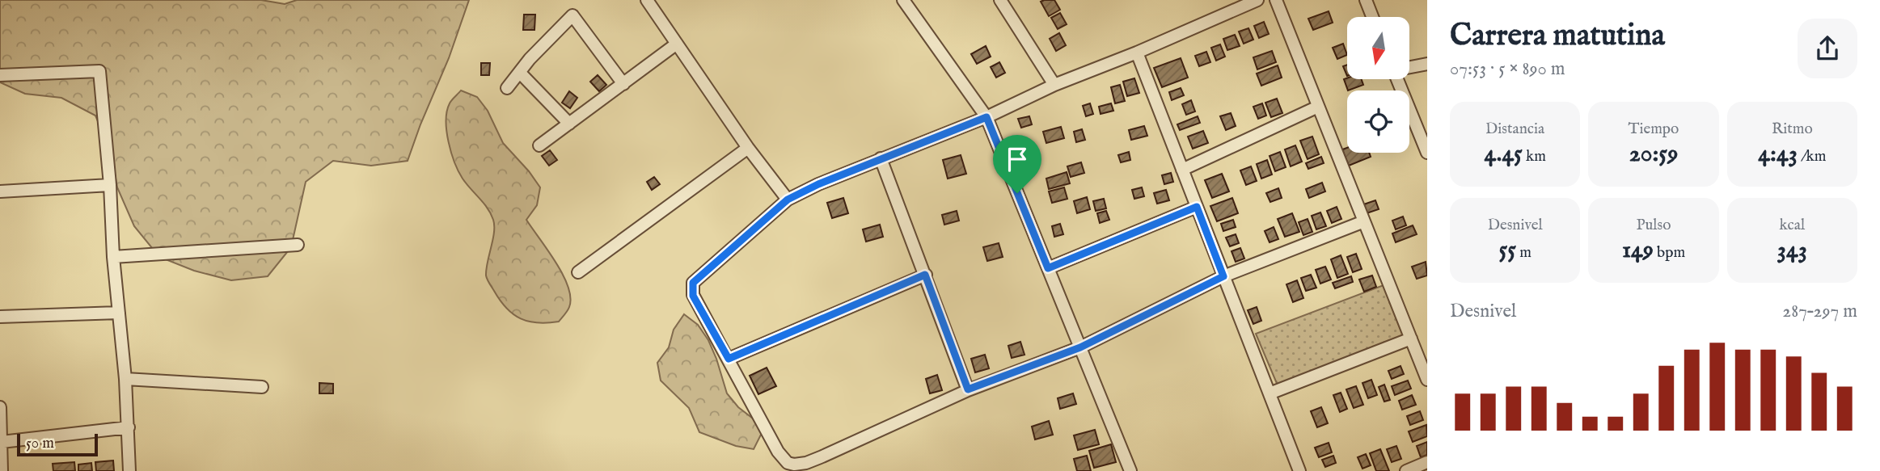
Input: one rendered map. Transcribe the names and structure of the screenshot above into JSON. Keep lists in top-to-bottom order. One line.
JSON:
{"scale_bar":"50 m","north":"bottom","page":{"heading":["Carrera matutina","07:53 · 5 × 890 m"],"stats":[["Distancia","4.45 km"],["Tiempo","20:59"],["Ritmo","4:43 /km"],["Desnivel","55 m"],["Pulso","149 bpm"],["kcal","343"]],"chart":["Desnivel","287–297 m"],"scale":"50 m"}}
